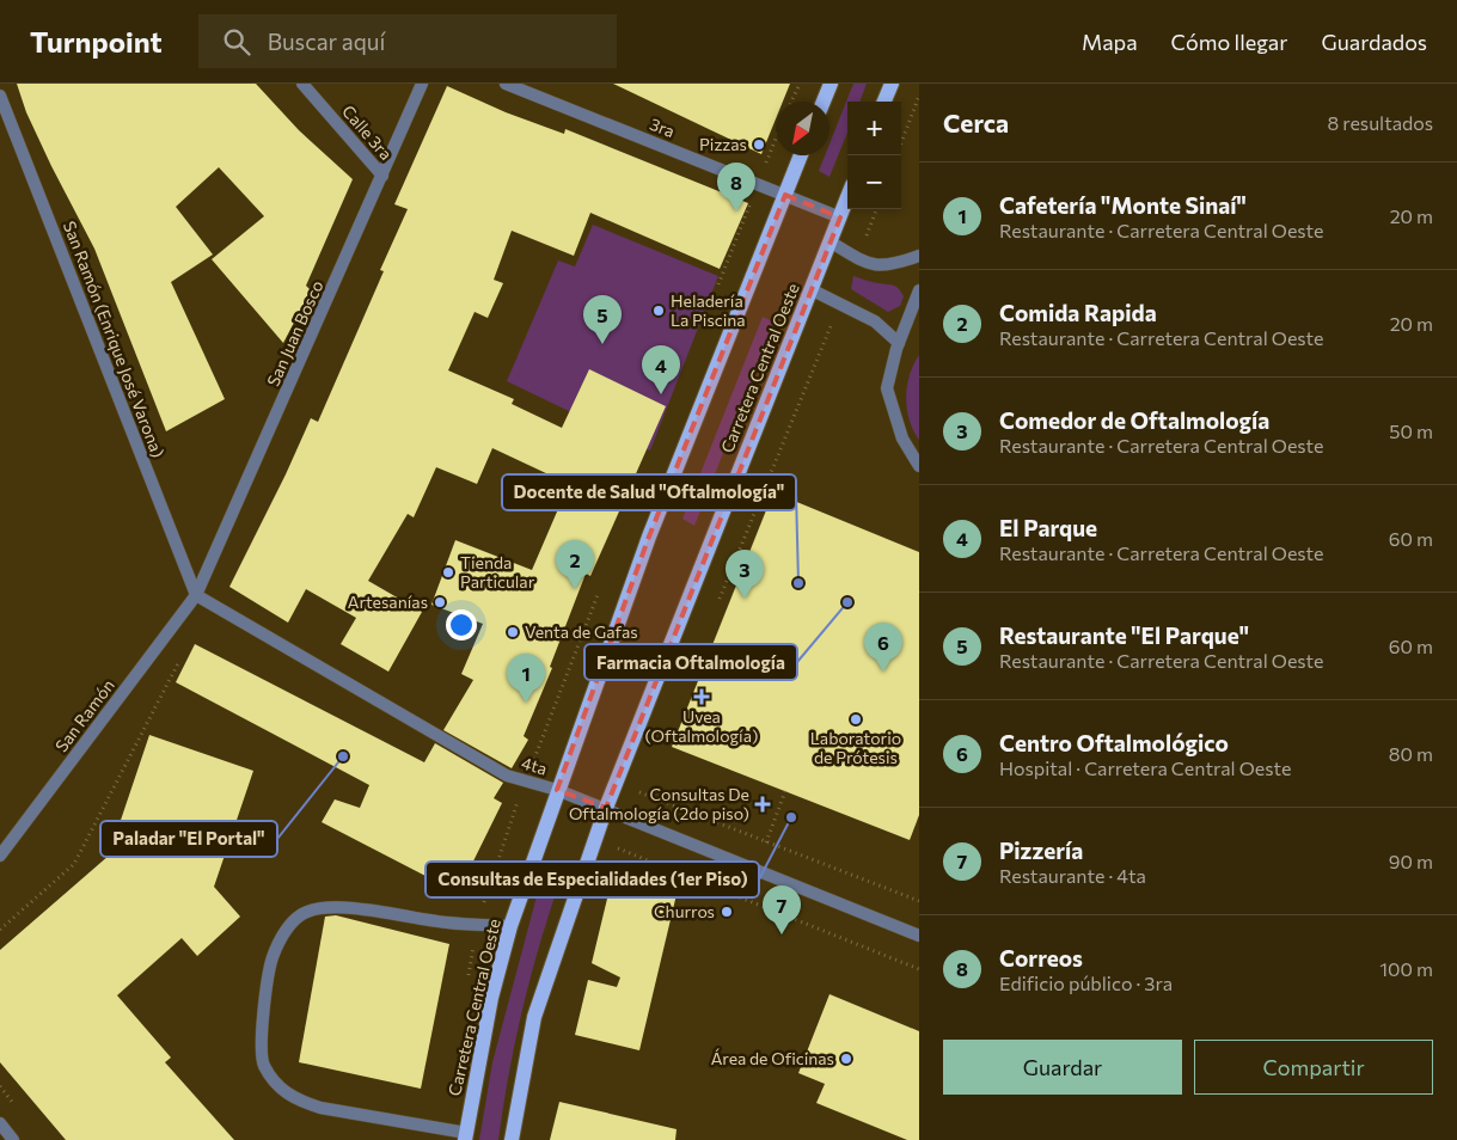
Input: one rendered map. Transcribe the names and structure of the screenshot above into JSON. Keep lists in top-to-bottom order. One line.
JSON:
{"streets":{"main road":["Carretera Central Oeste"],"street":["3ra","Calle 3ra","San Juan Bosco","San Ramón (Enrique José Varona)","San Ramón","4ta"]},"crossings":[["3ra","Carretera Central Oeste"],["Calle 3ra","San Juan Bosco"],["San Juan Bosco","San Ramón (Enrique José Varona)"],["San Juan Bosco","San Ramón"],["San Juan Bosco","4ta"],["San Ramón (Enrique José Varona)","San Ramón"],["San Ramón (Enrique José Varona)","4ta"],["Carretera Central Oeste","4ta"],["San Ramón","4ta"]],"places":{"other":["Pizzas","Heladería La Piscina","Tienda Particular","Docente de Salud \"Oftalmología\"","Artesanías","Farmacia Oftalmología","Venta de Gafas","Laboratorio de Prótesis","Paladar \"El Portal\"","Consultas de Especialidades (1er Piso)","Churros","Área de Oficinas"],"health":["Uvea (Oftalmología)","Consultas De Oftalmología (2do piso)"]},"north":"bottom left","page":{"header":"Turnpoint","search":"Buscar aquí","nav":["Mapa","Cómo llegar","Guardados"],"heading":["Cerca","8 resultados"],"map_buttons":["+","−"],"list":[{"mark":"1","name":"Cafetería \"Monte Sinaí\"","note":"Restaurante · Carretera Central Oeste","value":"20 m"},{"mark":"2","name":"Comida Rapida","note":"Restaurante · Carretera Central Oeste","value":"20 m"},{"mark":"3","name":"Comedor de Oftalmología","note":"Restaurante · Carretera Central Oeste","value":"50 m"},{"mark":"4","name":"El Parque","note":"Restaurante · Carretera Central Oeste","value":"60 m"},{"mark":"5","name":"Restaurante \"El Parque\"","note":"Restaurante · Carretera Central Oeste","value":"60 m"},{"mark":"6","name":"Centro Oftalmológico","note":"Hospital · Carretera Central Oeste","value":"80 m"},{"mark":"7","name":"Pizzería","note":"Restaurante · 4ta","value":"90 m"},{"mark":"8","name":"Correos","note":"Edificio público · 3ra","value":"100 m"}],"pins":["8","5","4","2","3","6","1","7"],"buttons":["Guardar","Compartir"]}}
